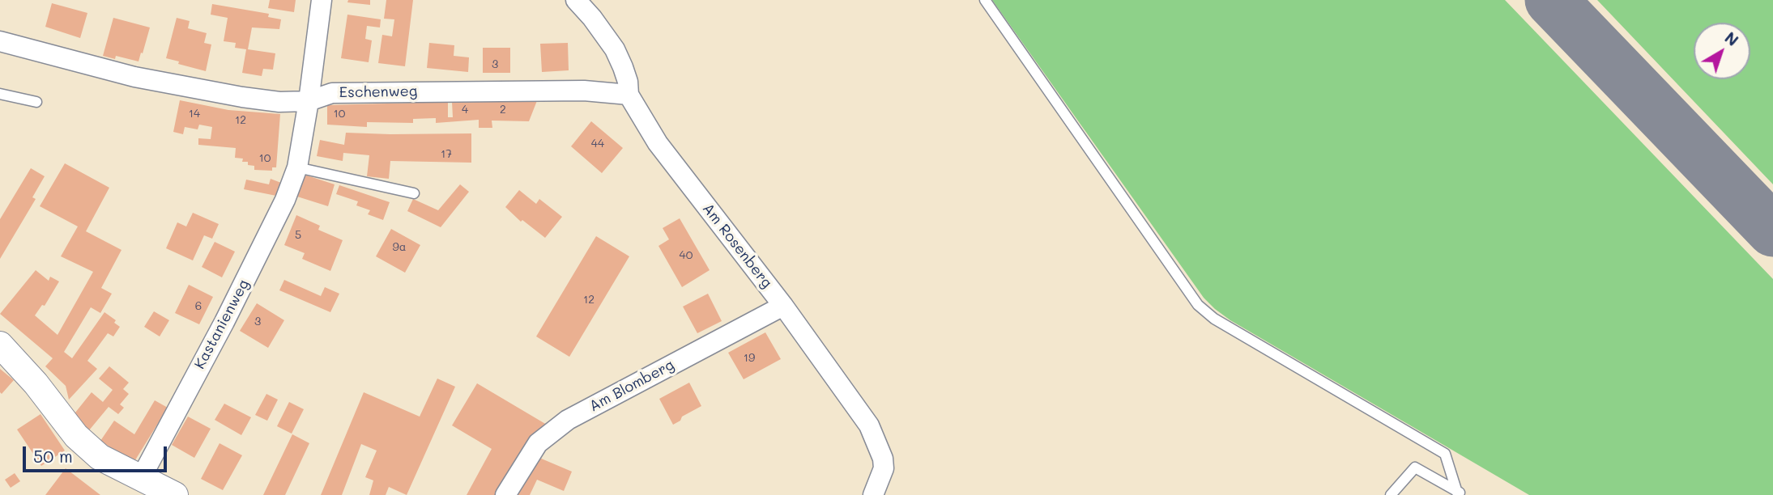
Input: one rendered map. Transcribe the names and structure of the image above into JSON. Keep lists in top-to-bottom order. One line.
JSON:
{"streets":{"street":["Eschenweg","Am Rosenberg","Kastanienweg","Am Blomberg"]},"crossings":[["Eschenweg","Am Rosenberg"],["Eschenweg","Kastanienweg"],["Am Rosenberg","Am Blomberg"]],"house_numbers":["3","4","2","14","10","12","44","17","10","5","9a","40","12","6","3","19"],"scale_bar":"50 m","north":"top right"}
